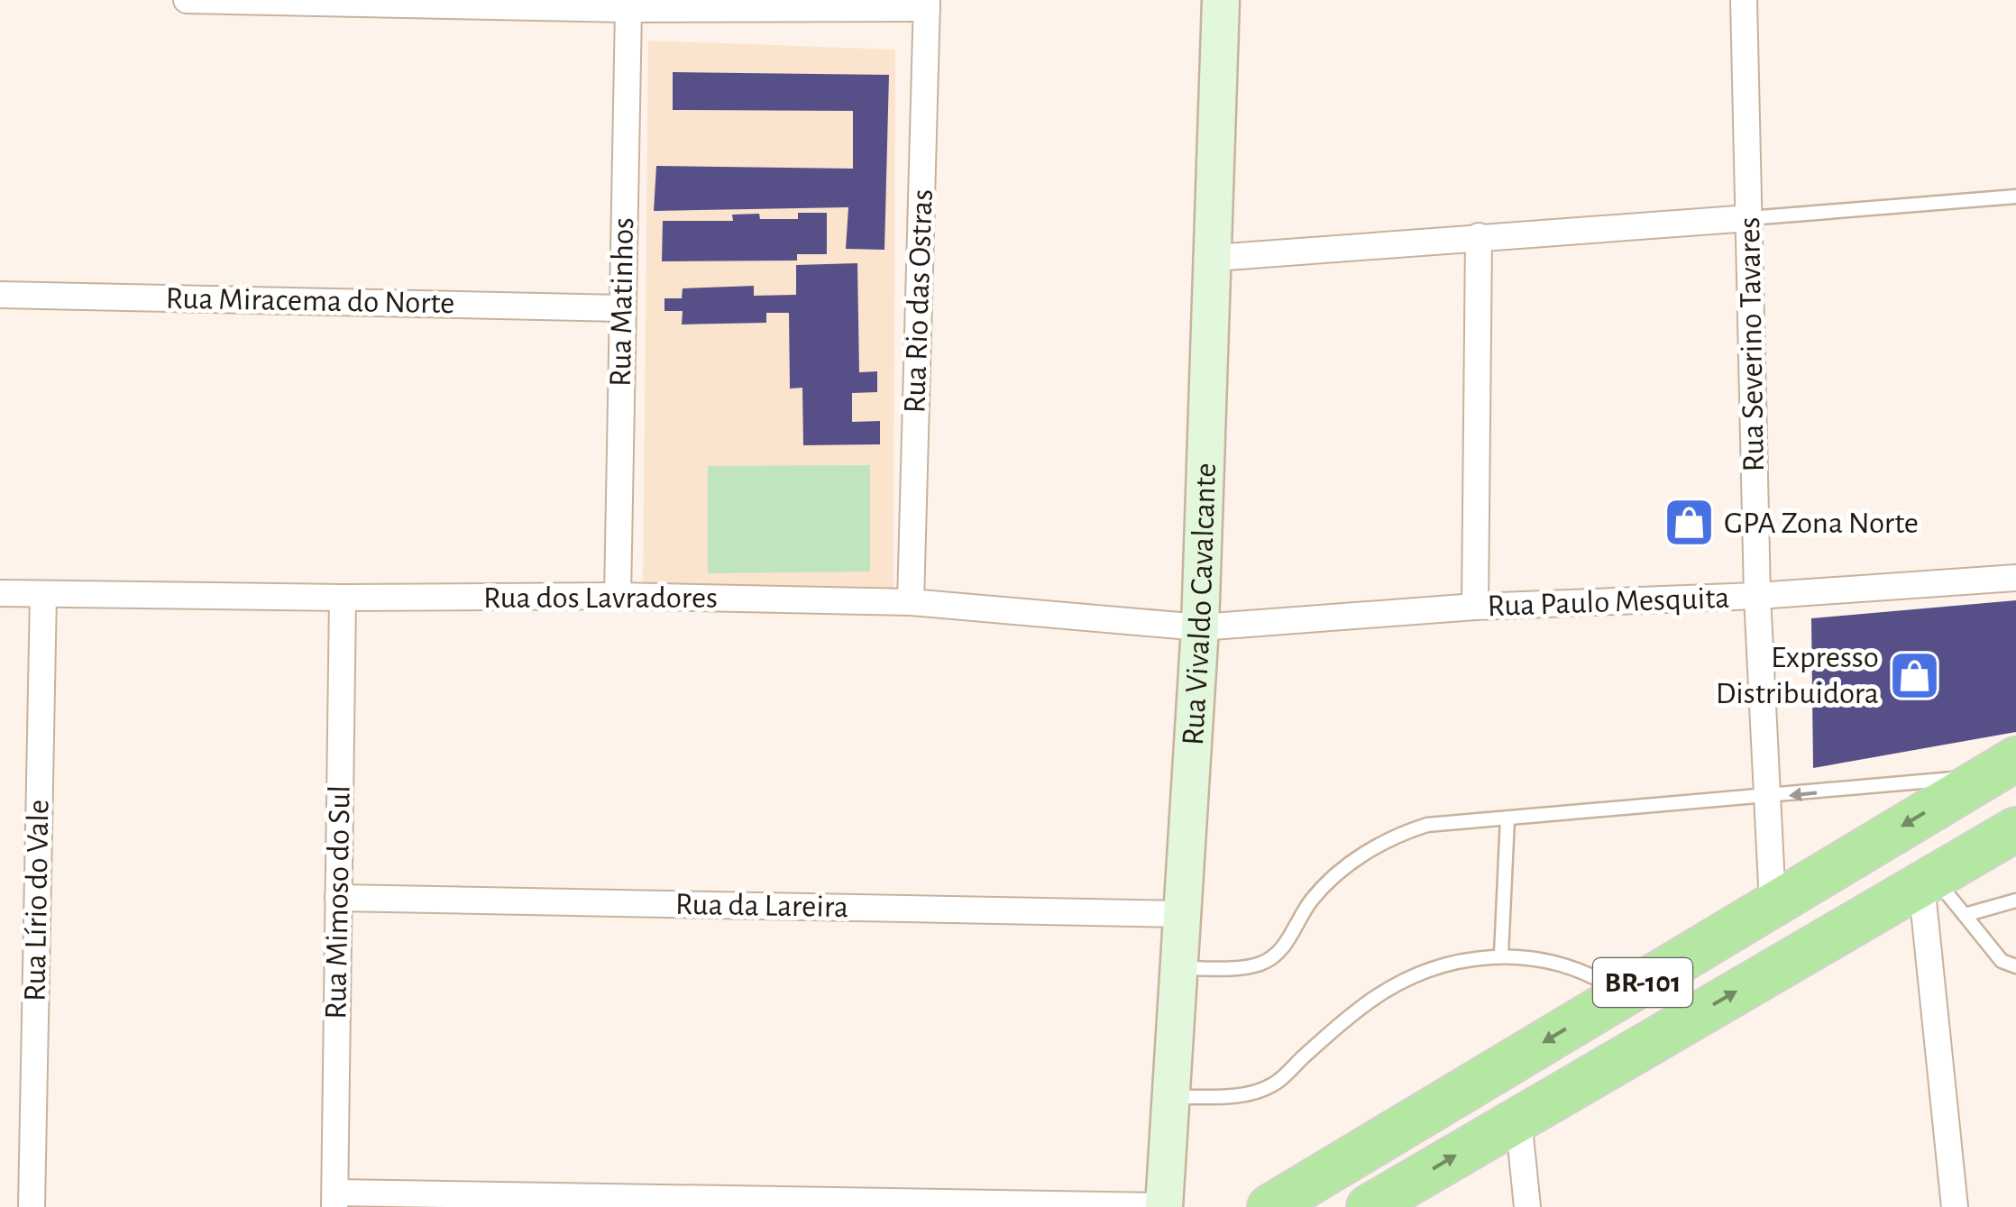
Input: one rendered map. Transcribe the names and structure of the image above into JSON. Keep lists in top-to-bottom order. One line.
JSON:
{"streets":{"highway":["BR-101"],"main road":["Rua Vivaldo Cavalcante"],"street":["Rua Miracema do Norte","Rua Rio das Ostras","Rua Matinhos","Rua Severino Tavares","Rua dos Lavradores","Rua Paulo Mesquita","Rua Lírio do Vale","Rua Mimoso do Sul","Rua da Lareira"]},"crossings":[["Rua Miracema do Norte","Rua Matinhos"],["Rua Rio das Ostras","Rua dos Lavradores"],["Rua Matinhos","Rua dos Lavradores"],["Rua Severino Tavares","Rua Paulo Mesquita"],["Rua Severino Tavares","BR-101"],["Rua dos Lavradores","Rua Paulo Mesquita"],["Rua dos Lavradores","Rua Vivaldo Cavalcante"],["Rua dos Lavradores","Rua Lírio do Vale"],["Rua dos Lavradores","Rua Mimoso do Sul"],["Rua Paulo Mesquita","Rua Vivaldo Cavalcante"],["Rua Vivaldo Cavalcante","Rua da Lareira"],["Rua Mimoso do Sul","Rua da Lareira"]],"places":{"shop":["GPA Zona Norte","Expresso Distribuidora"]}}
